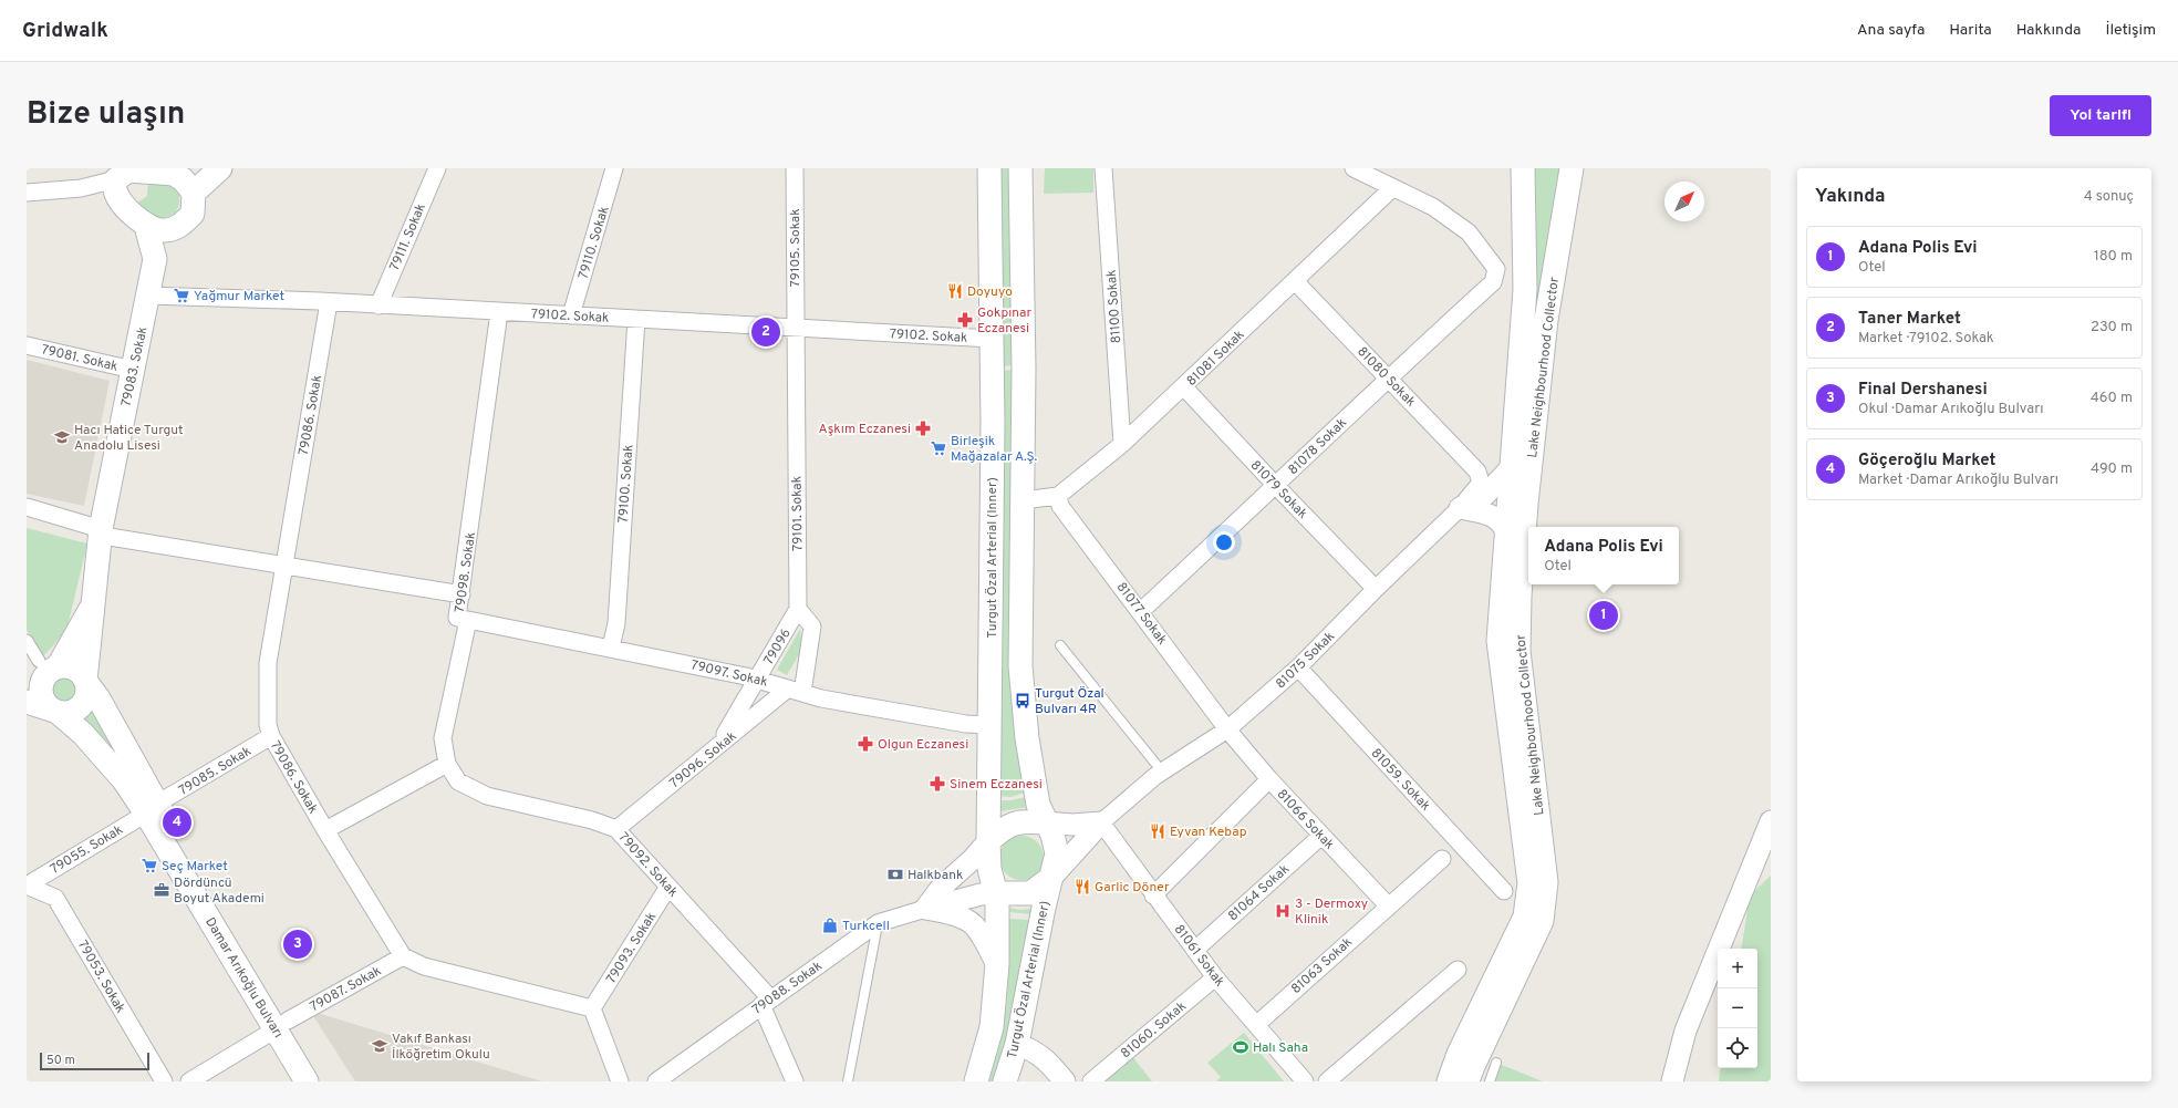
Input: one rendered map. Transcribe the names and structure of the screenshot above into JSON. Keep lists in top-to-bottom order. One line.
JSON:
{"streets":{"main road":["79083. Sokak","Lake Neighbourhood Collector","Turgut Özal Arterial (Inner)","Damar Arıkoğlu Bulvarı"],"street":["79111. Sokak","79110. Sokak","79105. Sokak","81100 Sokak","79102. Sokak","79081. Sokak","81081 Sokak","81080 Sokak","79086. Sokak","81078 Sokak","79100. Sokak","81079 Sokak","79101. Sokak","79098. Sokak","81077 Sokak","79096","81075 Sokak","79097. Sokak","79096. Sokak","79085. Sokak","81059. Sokak","81066 Sokak","79055. Sokak","79092. Sokak","81064 Sokak","79093. Sokak","81061 Sokak","81063 Sokak","79053. Sokak","79088. Sokak","79087. Sokak","81060. Sokak"]},"crossings":[["79111. Sokak","79102. Sokak"],["79110. Sokak","79102. Sokak"],["79105. Sokak","79102. Sokak"],["79105. Sokak","79101. Sokak"],["81100 Sokak","81081 Sokak"],["79102. Sokak","79083. Sokak"],["79102. Sokak","79086. Sokak"],["79102. Sokak","79100. Sokak"],["79102. Sokak","79101. Sokak"],["79102. Sokak","Turgut Özal Arterial (Inner)"],["79102. Sokak","79098. Sokak"],["79081. Sokak","79083. Sokak"],["81081 Sokak","81080 Sokak"],["81081 Sokak","81078 Sokak"],["81081 Sokak","81079 Sokak"],["81081 Sokak","81077 Sokak"],["79083. Sokak","Damar Arıkoğlu Bulvarı"],["81080 Sokak","81078 Sokak"],["81080 Sokak","81075 Sokak"],["79086. Sokak","79085. Sokak"],["79086. Sokak","79087. Sokak"],["81078 Sokak","81079 Sokak"],["81078 Sokak","81077 Sokak"],["79100. Sokak","79097. Sokak"],["81079 Sokak","81075 Sokak"],["79101. Sokak","79096"],["Turgut Özal Arterial (Inner)","79097. Sokak"],["79098. Sokak","79097. Sokak"],["79098. Sokak","79092. Sokak"],["81077 Sokak","81075 Sokak"],["81077 Sokak","81066 Sokak"],["79096","79097. Sokak"],["79096","79096. Sokak"],["81075 Sokak","81059. Sokak"],["81075 Sokak","81066 Sokak"],["81075 Sokak","81061 Sokak"],["79097. Sokak","79096. Sokak"],["79096. Sokak","79092. Sokak"],["79085. Sokak","79055. Sokak"],["79085. Sokak","Damar Arıkoğlu Bulvarı"],["81066 Sokak","81064 Sokak"],["81066 Sokak","81063 Sokak"],["79055. Sokak","79053. Sokak"],["79055. Sokak","Damar Arıkoğlu Bulvarı"],["79092. Sokak","79093. Sokak"],["79092. Sokak","79088. Sokak"],["81064 Sokak","81061 Sokak"],["81061 Sokak","81063 Sokak"],["81061 Sokak","81060. Sokak"],["Damar Arıkoğlu Bulvarı","79087. Sokak"]],"places":{"restaurant":["Doyuyo","Eyvan Kebap","Garlic Döner"],"supermarket":["Yağmur Market","Birleşik Mağazalar A.Ş.","Seç Market"],"pharmacy":["Gokpınar Eczanesi","Aşkım Eczanesi","Olgun Eczanesi","Sinem Eczanesi"],"school or university":["Hacı Hatice Turgut Anadolu Lisesi","Vakıf Bankası İlköğretim Okulu"],"bus stop":["Turgut Özal Bulvarı 4R"],"bank":["Halkbank"],"office":["Dördüncü Boyut Akademi"],"hospital":["3 - Dermoxy Klinik"],"shop":["Turkcell"],"sports":["Halı Saha"]},"scale_bar":"50 m","north":"top right","page":{"header":"Gridwalk","nav":["Ana sayfa","Harita","Hakkında","İletişim"],"title":"Bize ulaşın","buttons":"Yol tarifi","heading":["Yakında","4 sonuç"],"list":[{"mark":"1","name":"Adana Polis Evi","note":"Otel","value":"180 m"},{"mark":"2","name":"Taner Market","note":"Market · 79102. Sokak","value":"230 m"},{"mark":"3","name":"Final Dershanesi","note":"Okul · Damar Arıkoğlu Bulvarı","value":"460 m"},{"mark":"4","name":"Göçeroğlu Market","note":"Market · Damar Arıkoğlu Bulvarı","value":"490 m"}],"pins":["2","1","4","3"],"popup":["Adana Polis Evi","Otel"],"map_buttons":["+","−"],"scale":"50 m"}}
